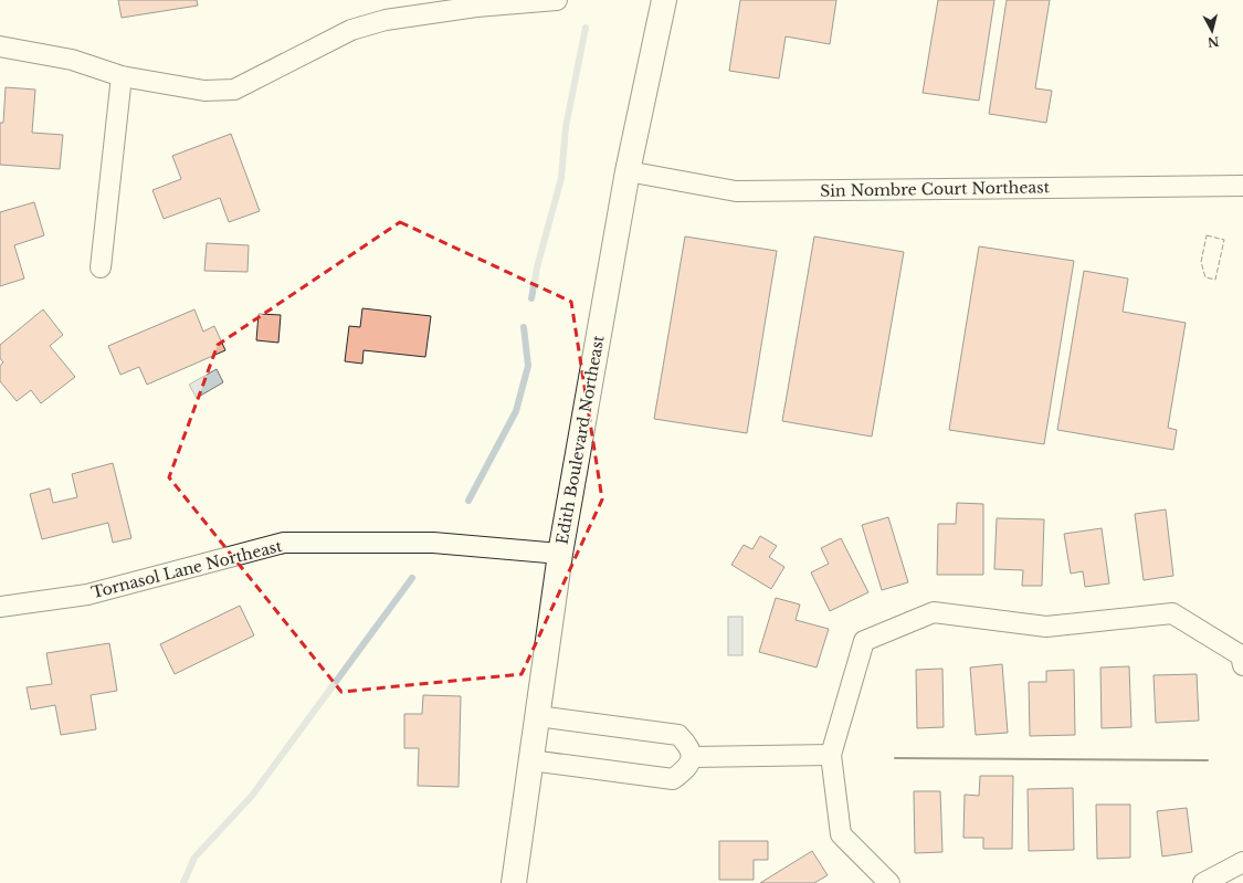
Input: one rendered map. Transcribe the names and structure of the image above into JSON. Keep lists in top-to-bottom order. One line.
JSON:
{"streets":{"street":["Sin Nombre Court Northeast","Edith Boulevard Northeast","Tornasol Lane Northeast"]},"crossings":[["Sin Nombre Court Northeast","Edith Boulevard Northeast"],["Edith Boulevard Northeast","Tornasol Lane Northeast"]],"north":"bottom"}
